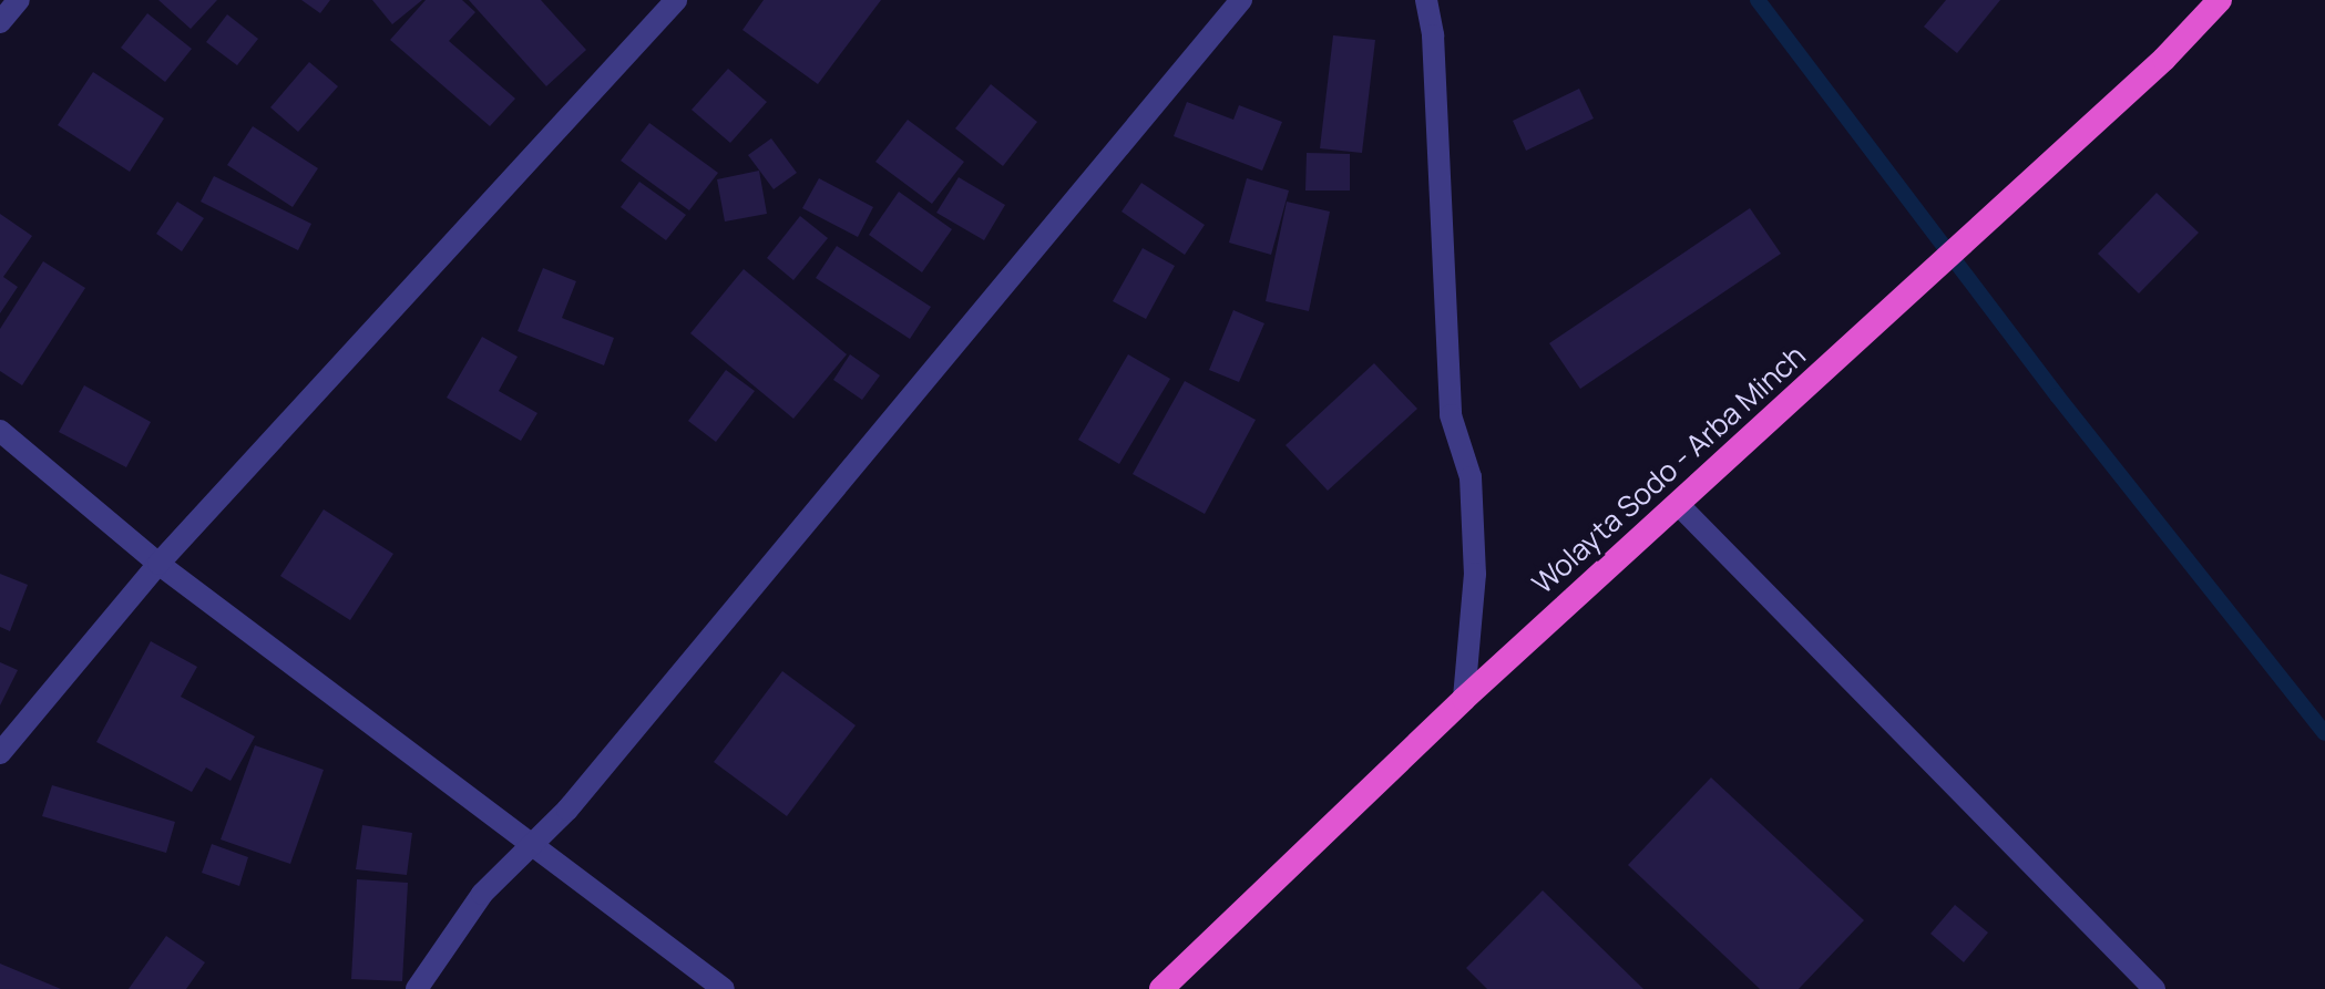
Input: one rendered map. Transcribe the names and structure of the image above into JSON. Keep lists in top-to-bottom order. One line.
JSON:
{"streets":{"highway":["Wolayta Sodo - Arba Minch"]}}
